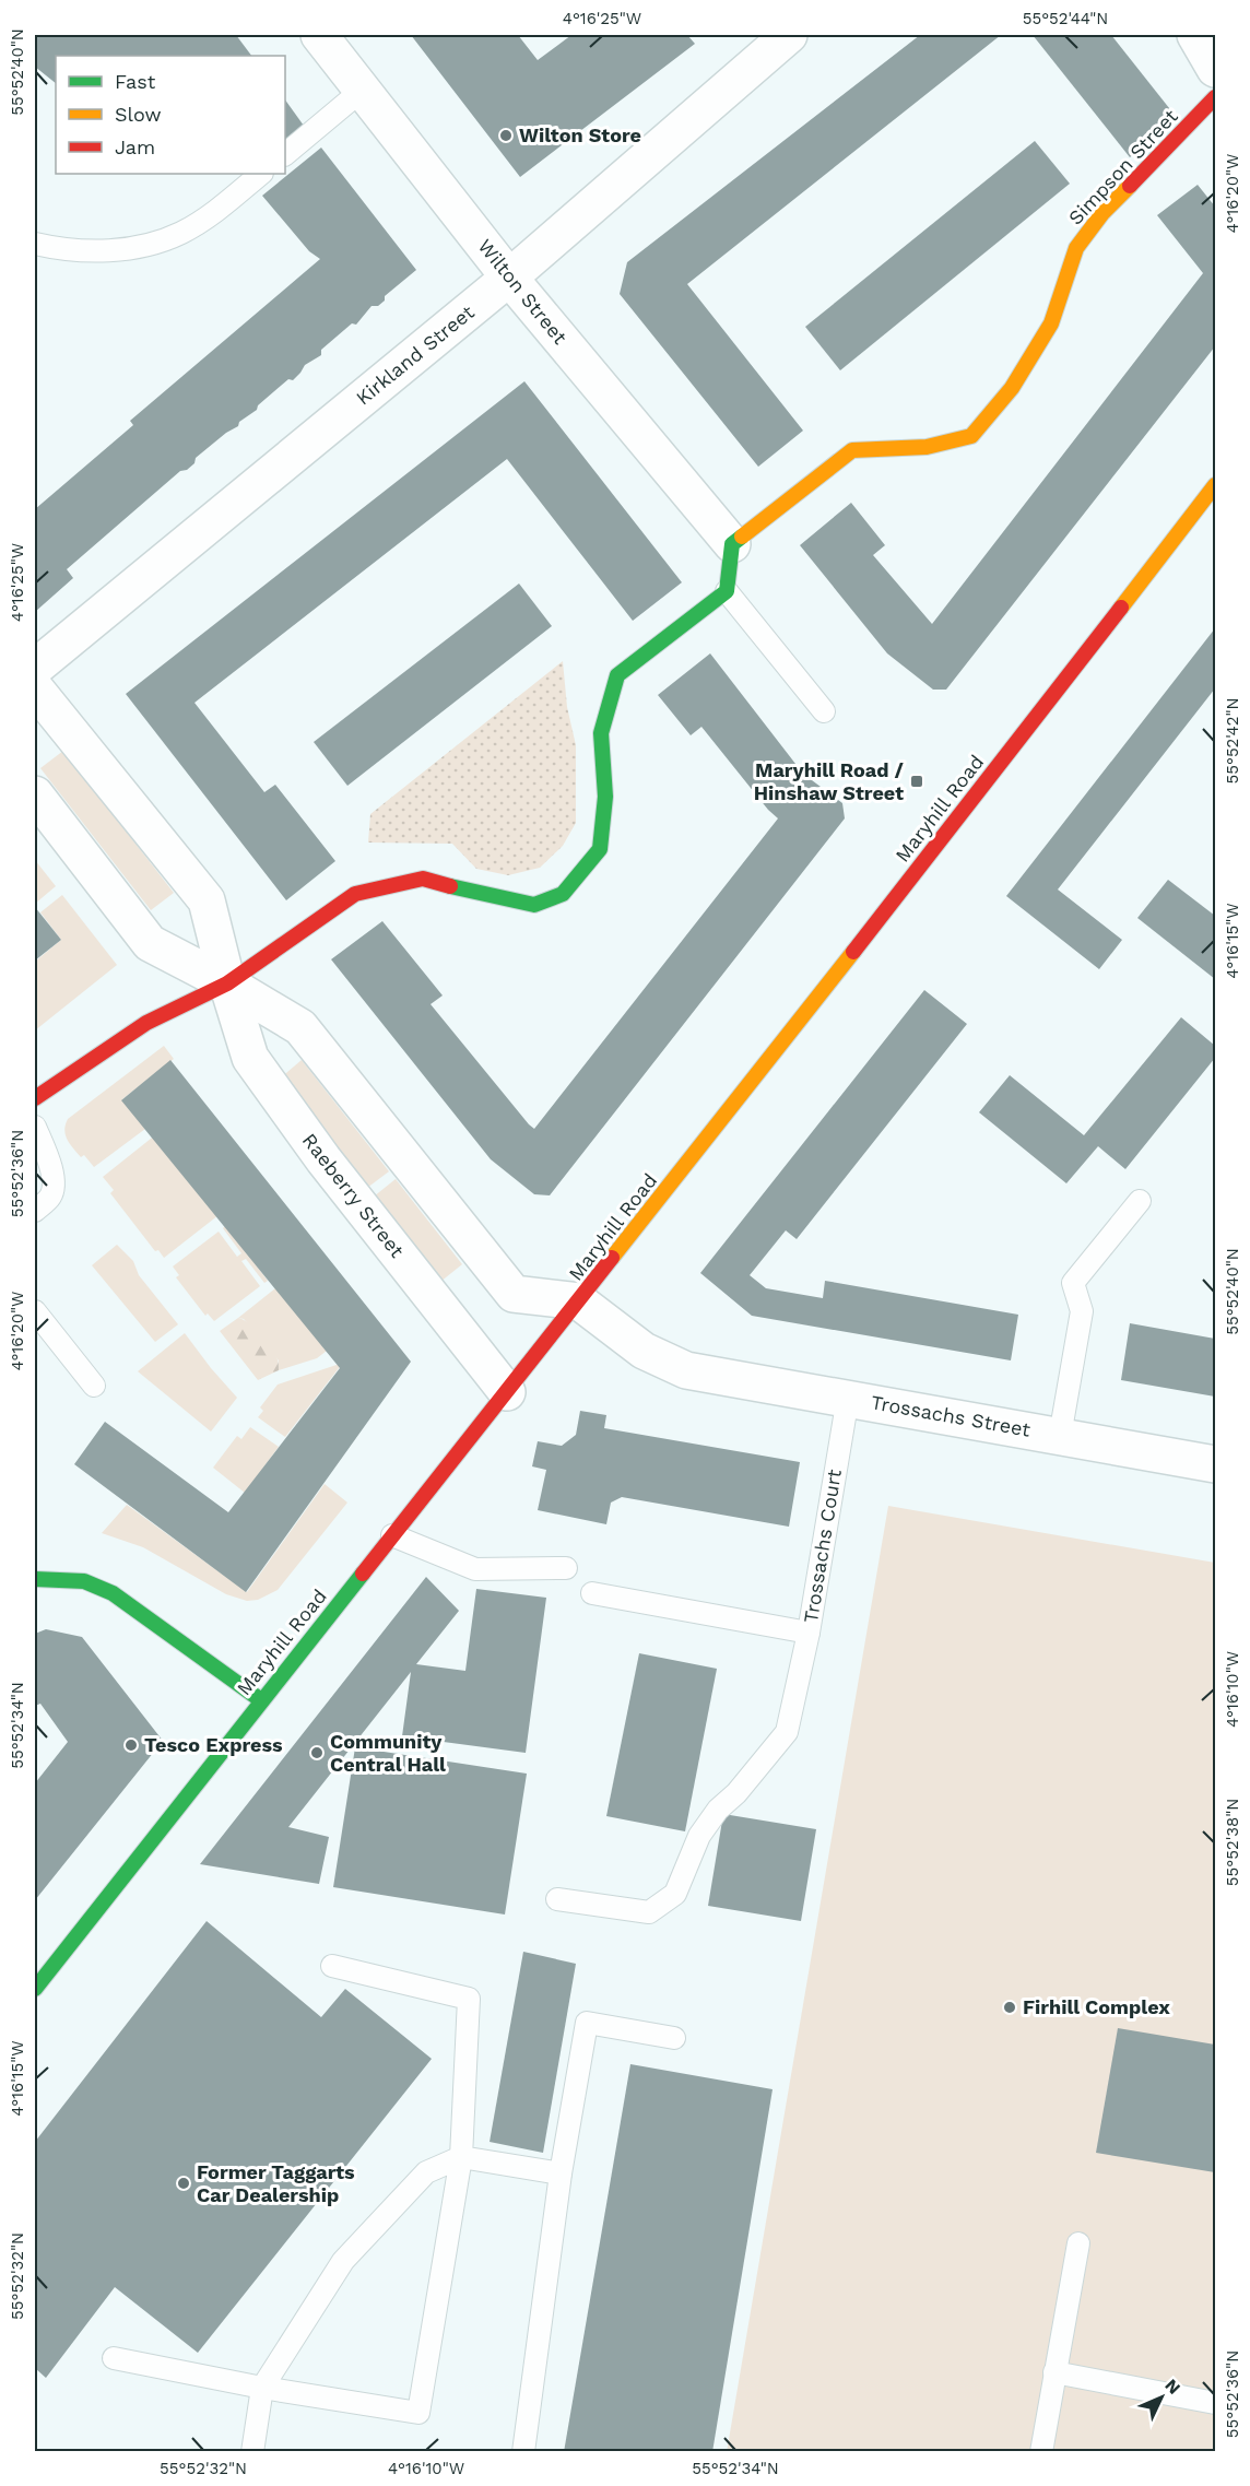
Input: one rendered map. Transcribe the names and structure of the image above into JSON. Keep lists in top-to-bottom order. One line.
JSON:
{"streets":{"street":["Simpson Street","Wilton Street","Kirkland Street","Maryhill Road","Raeberry Street","Trossachs Street"],"lane":["Trossachs Court"]},"crossings":[["Simpson Street","Wilton Street"],["Wilton Street","Kirkland Street"],["Maryhill Road","Raeberry Street"],["Maryhill Road","Trossachs Street"],["Trossachs Street","Trossachs Court"]],"places":{"other":["Wilton Store","Tesco Express","Community Central Hall","Firhill Complex","Former Taggarts Car Dealership"],"transit":["Maryhill Road / Hinshaw Street"]},"legend":["Fast","Slow","Jam"],"north":"top right","coordinates":["4°16'25\"W","55°52'44\"N","55°52'40\"N","4°16'20\"W","55°52'42\"N","4°16'15\"W","55°52'36\"N","4°16'10\"W","55°52'34\"N","55°52'38\"N","55°52'32\"N"]}
